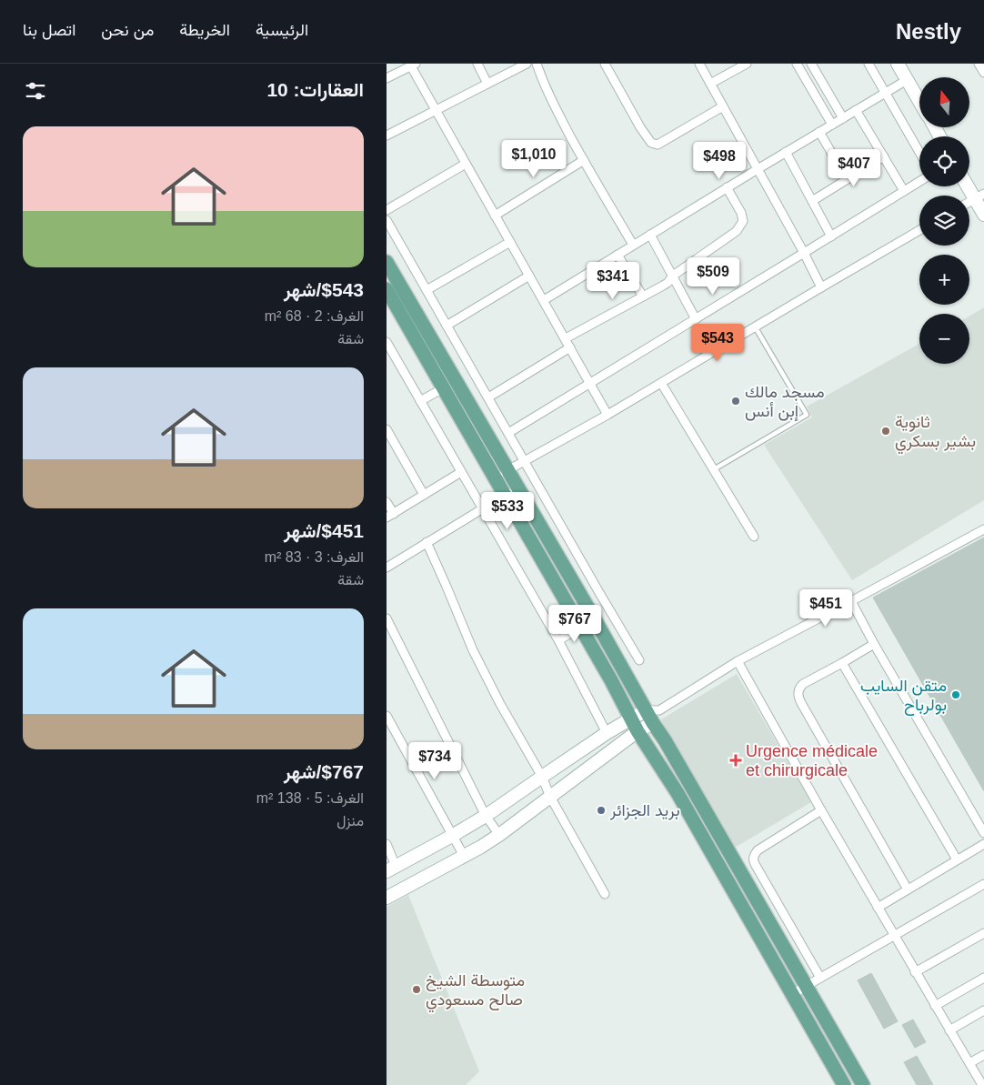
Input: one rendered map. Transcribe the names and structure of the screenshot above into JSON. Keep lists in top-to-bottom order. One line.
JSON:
{"places":{"other":["مسجد مالك إبن أنس","ثانوية بشير بسكري","متقن السايب بولرباح","بريد الجزائر","متوسطة الشيخ صالح مسعودي"],"health":["Urgence médicale et chirurgicale"]},"north":"top","page":{"header":"Nestly","nav":["الرئيسية","الخريطة","من نحن","اتصل بنا"],"heading":"العقارات: 10","map_buttons":["+","−"],"list":[{"name":"$543/شهر","note":"الغرف: 2 · 68 m² · شقة"},{"name":"$451/شهر","note":"الغرف: 3 · 83 m² · شقة"},{"name":"$767/شهر","note":"الغرف: 5 · 138 m² · منزل"}],"price":["$1,010","$498","$407","$509","$341","$543","$533","$451","$767","$734"]}}
